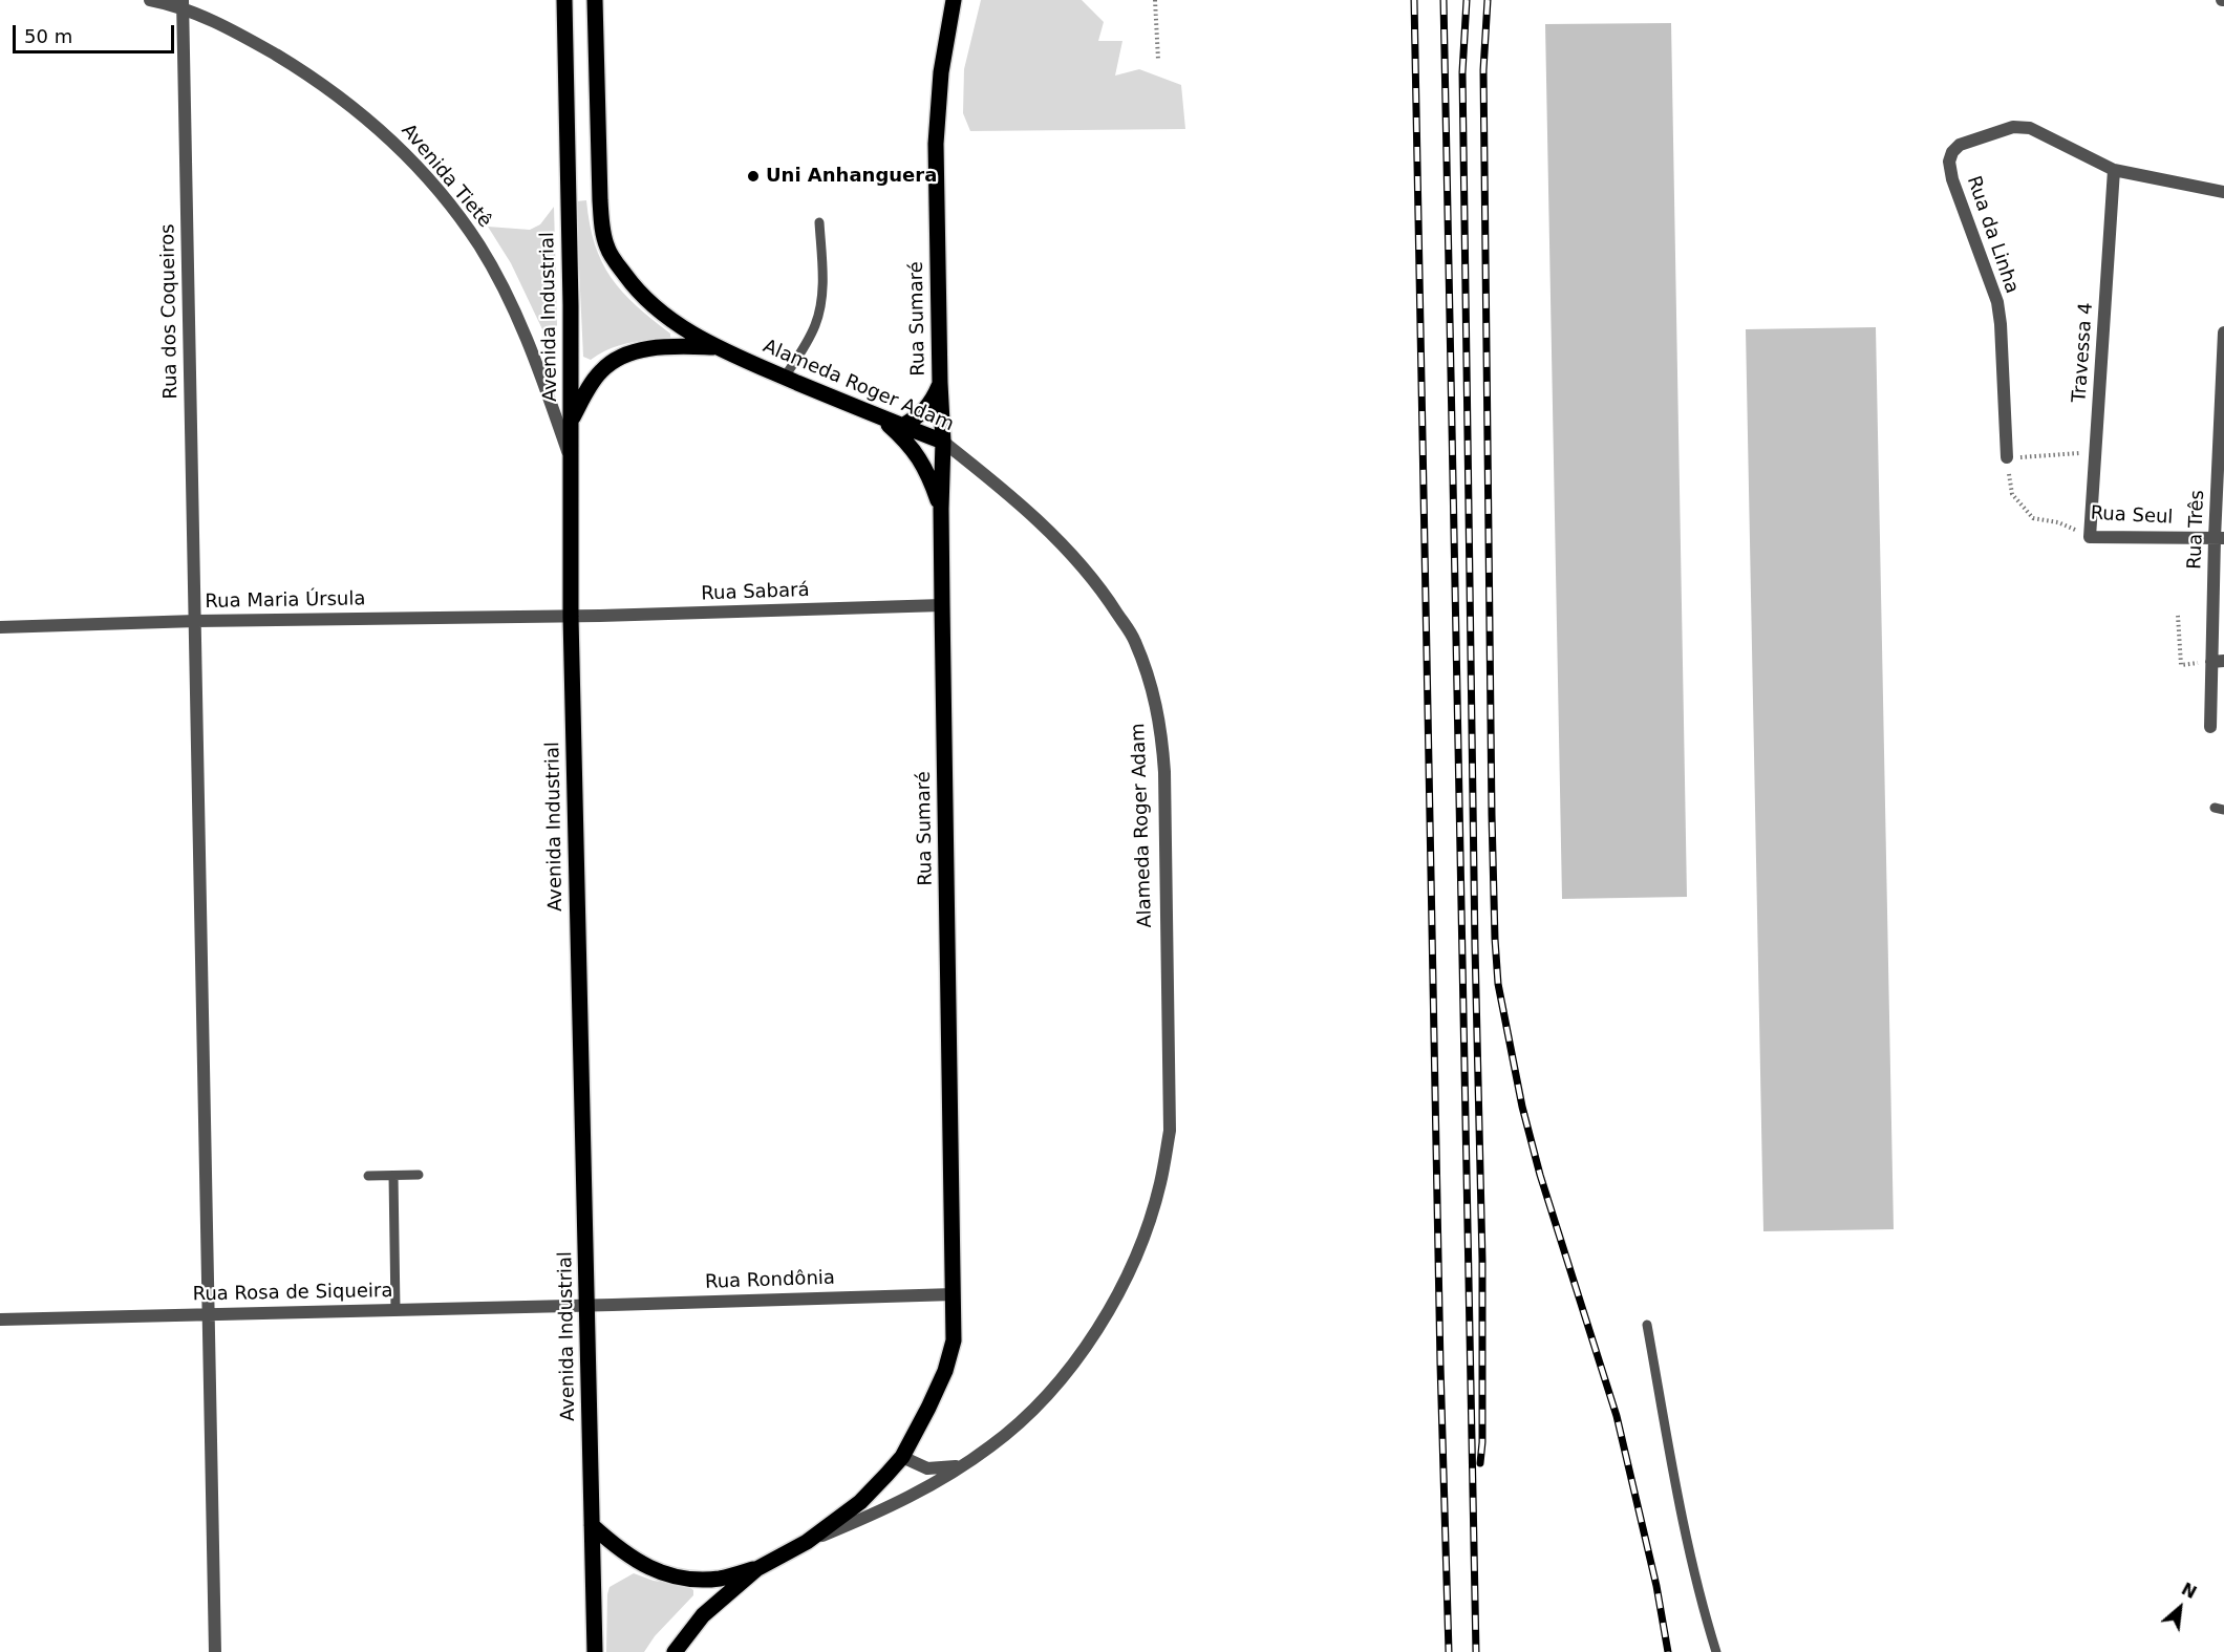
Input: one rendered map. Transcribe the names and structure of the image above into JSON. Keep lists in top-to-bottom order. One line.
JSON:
{"streets":{"main road":["Avenida Industrial","Rua Sumaré","Alameda Roger Adam"],"street":["Avenida Tietê","Rua da Linha","Rua dos Coqueiros","Travessa 4","Rua Seul","Rua Três","Rua Sabará","Rua Maria Úrsula","Rua Rondônia","Rua Rosa de Siqueira"]},"crossings":[["Avenida Tietê","Rua dos Coqueiros"],["Avenida Tietê","Avenida Industrial"],["Rua da Linha","Travessa 4"],["Rua da Linha","Rua Seul"],["Rua dos Coqueiros","Rua Maria Úrsula"],["Rua dos Coqueiros","Rua Rosa de Siqueira"],["Avenida Industrial","Rua Sumaré"],["Avenida Industrial","Alameda Roger Adam"],["Avenida Industrial","Rua Sabará"],["Avenida Industrial","Rua Maria Úrsula"],["Avenida Industrial","Rua Rondônia"],["Avenida Industrial","Rua Rosa de Siqueira"],["Rua Sumaré","Alameda Roger Adam"],["Rua Sumaré","Rua Sabará"],["Rua Sumaré","Rua Rondônia"],["Travessa 4","Rua Seul"],["Rua Seul","Rua Três"],["Rua Sabará","Rua Maria Úrsula"],["Rua Rondônia","Rua Rosa de Siqueira"]],"places":["Uni Anhanguera"],"scale_bar":"50 m","north":"top right"}
